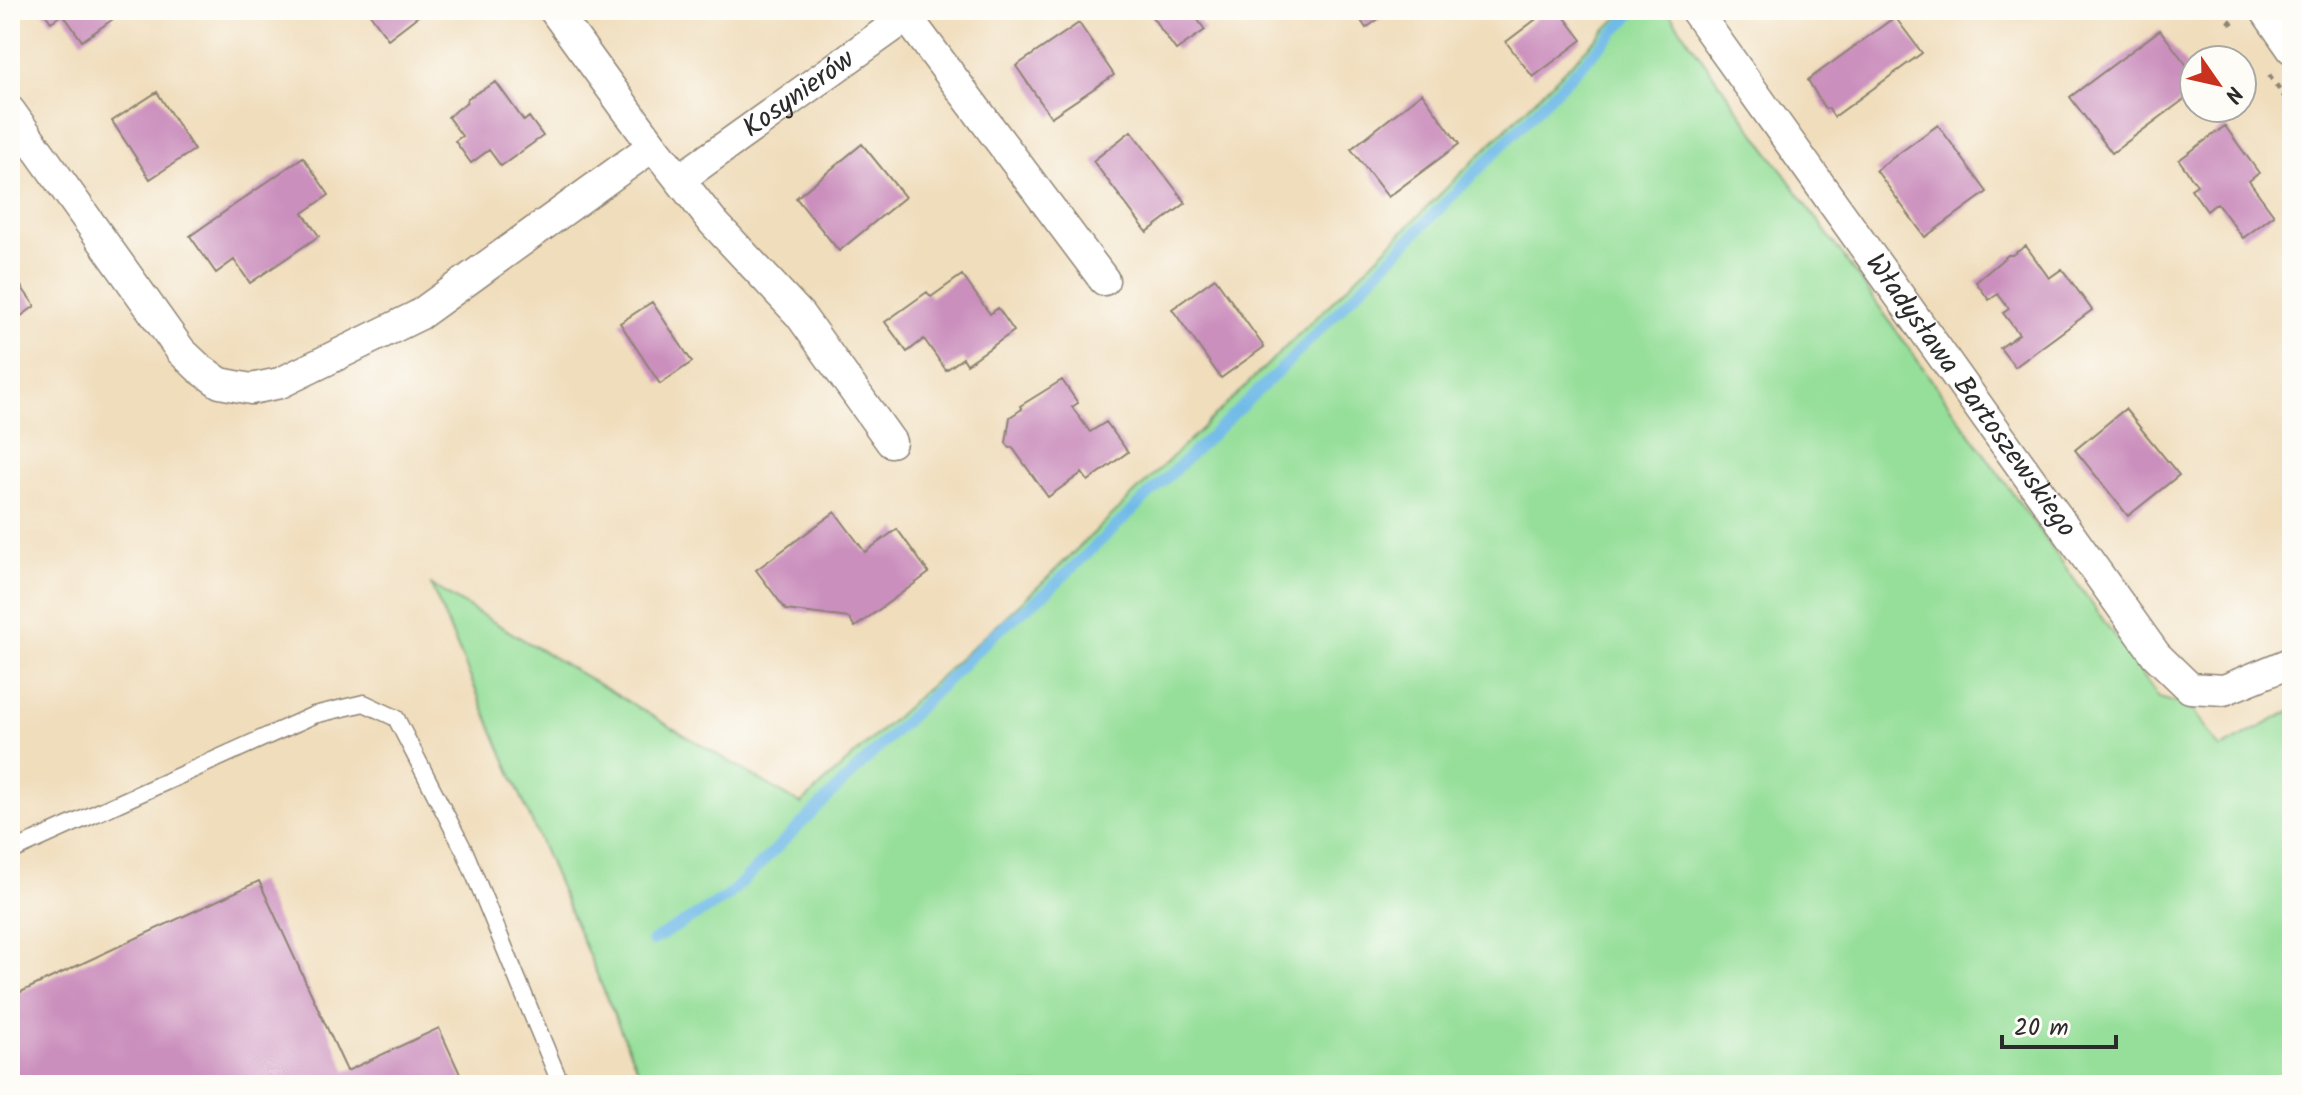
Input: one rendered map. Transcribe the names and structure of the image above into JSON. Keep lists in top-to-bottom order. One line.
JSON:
{"streets":{"street":["Kosynierów","Władysława Bartoszewskiego"]},"scale_bar":"20 m","north":"bottom right"}
